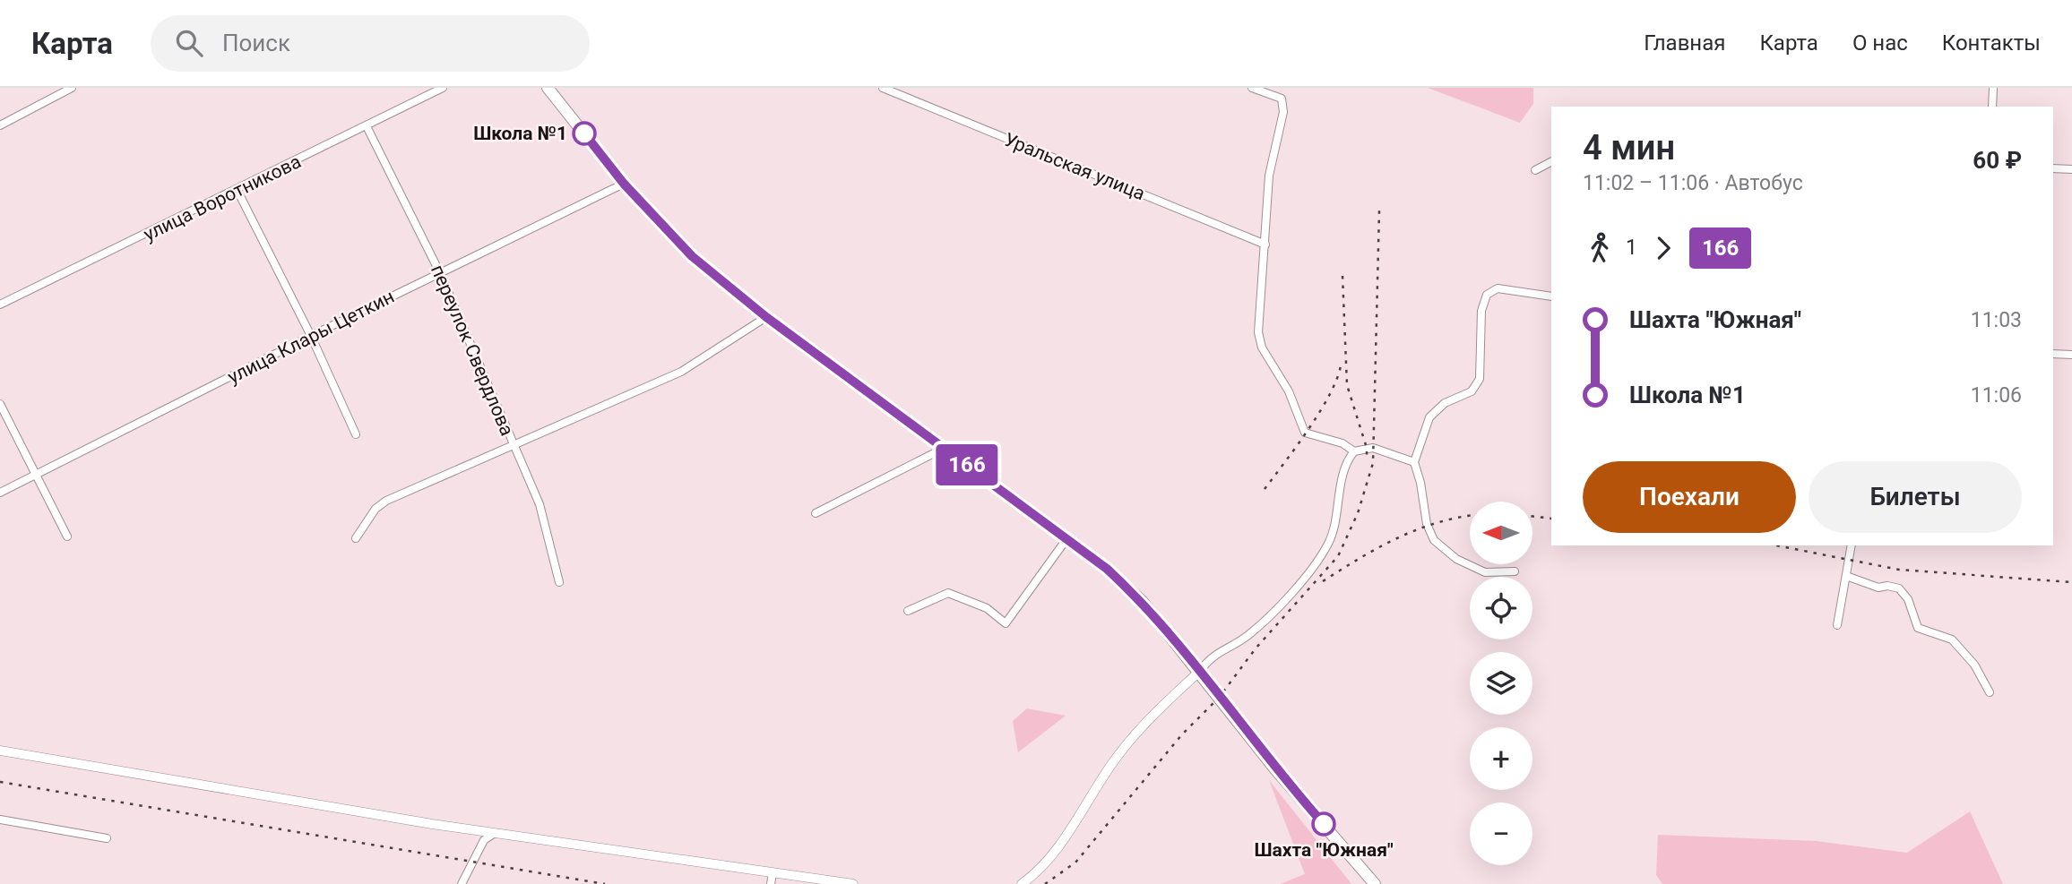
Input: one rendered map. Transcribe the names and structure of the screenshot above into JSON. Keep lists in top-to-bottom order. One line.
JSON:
{"streets":{"street":["Уральская улица","улица Воротникова","улица Клары Цеткин","переулок Свердлова"]},"crossings":[["улица Воротникова","переулок Свердлова"],["улица Клары Цеткин","переулок Свердлова"]],"places":["Школа №1","Шахта \"Южная\""],"lines":["bus line 166"],"north":"left","page":{"header":"Карта","search":"Поиск","nav":["Главная","Карта","О нас","Контакты"],"on_map":"166","heading":["4 мин","11:02 – 11:06 · Автобус","60 ₽"],"legs":["1","166"],"list":[{"name":"Шахта \"Южная\"","value":"11:03"},{"name":"Школа №1","value":"11:06"}],"buttons":["Поехали","Билеты"],"map_buttons":["+","−"]}}
